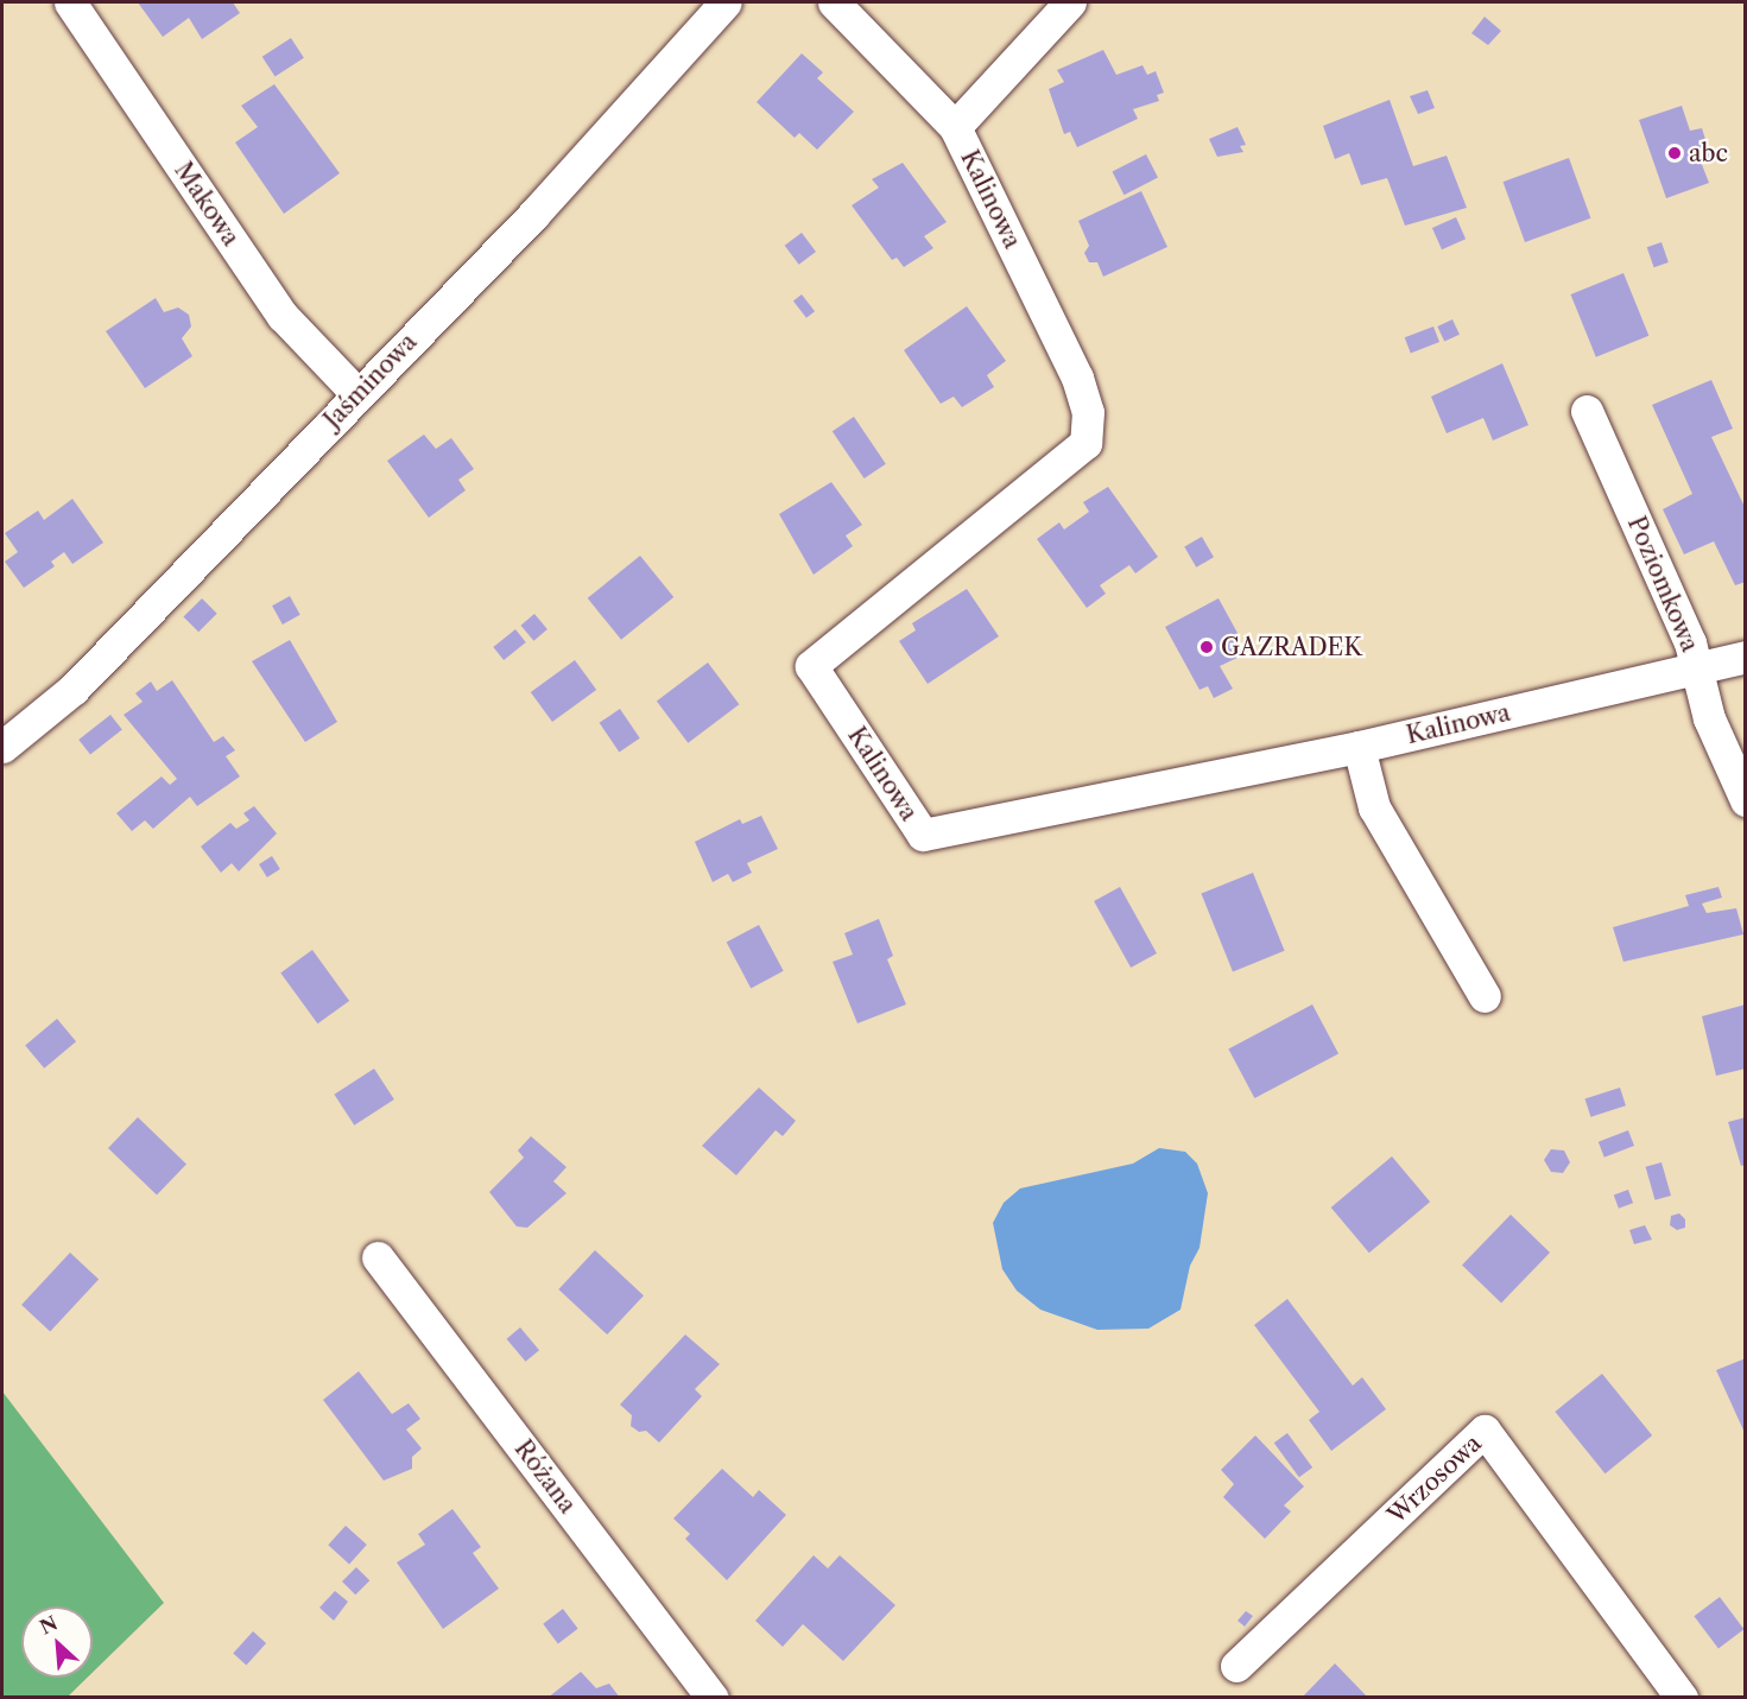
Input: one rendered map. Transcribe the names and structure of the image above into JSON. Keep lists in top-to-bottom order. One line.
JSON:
{"streets":{"street":["Kalinowa","Makowa","Jaśminowa","Poziomkowa","Różana","Wrzosowa"]},"crossings":[["Kalinowa","Poziomkowa"],["Makowa","Jaśminowa"]],"places":["abc","GAZRADEK"],"north":"top left"}
